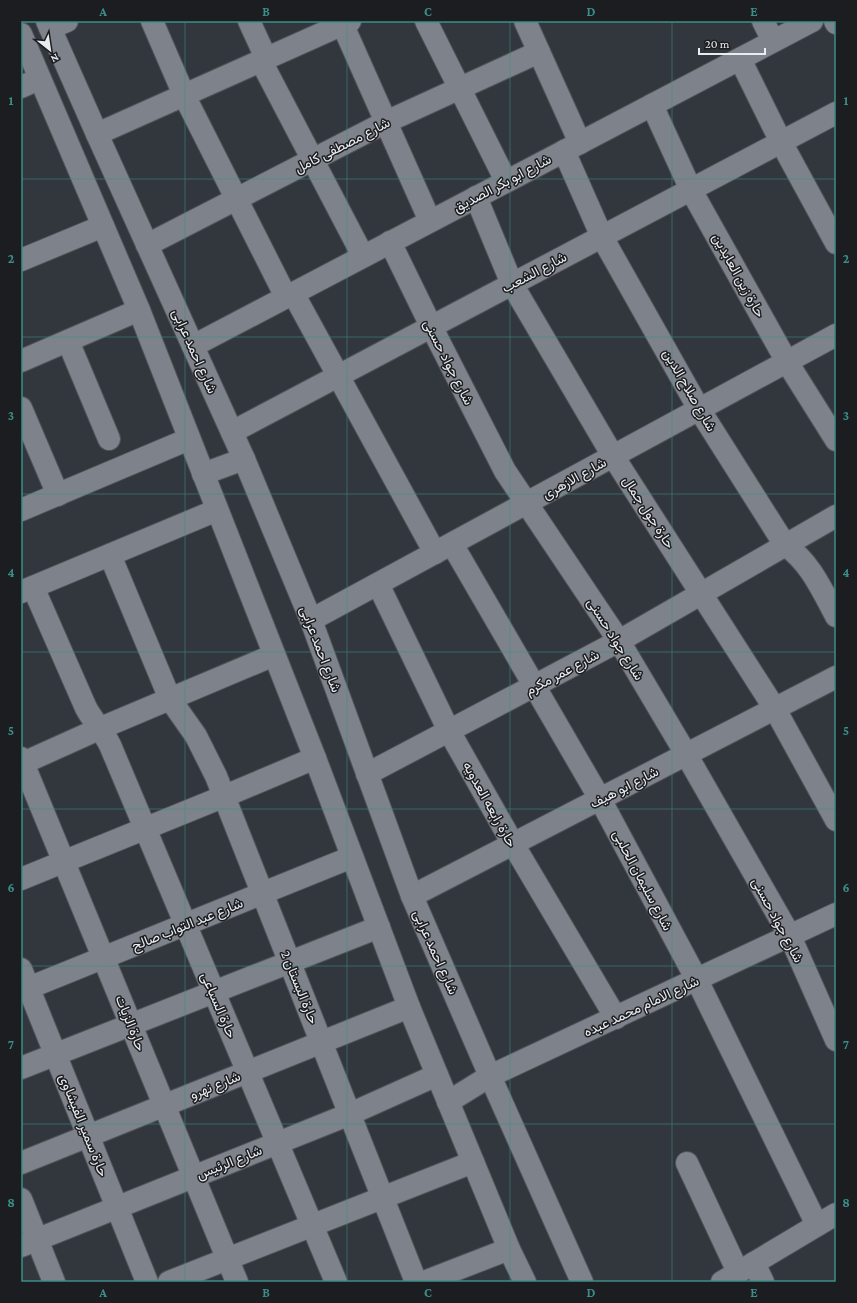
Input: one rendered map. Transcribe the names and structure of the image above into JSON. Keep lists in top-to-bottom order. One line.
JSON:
{"streets":{"street":["شارع مصطفى كامل","شارع ابو بكر الصديق","شارع الشعب","حارة زين العابدين","شارع احمد عرابى","شارع جواد حسنى","شارع صلاح الدين","شارع الازهرى","حارة جول جمال","شارع عمر مكرم","شارع ابو هيف","حارة رابعه العدويه","شارع سليمان الحلبى","شارع عبد التواب صالح","حارة البستان 2","حارة السباعى","شارع الامام محمد عبده","حارة الزيات","شارع نهرو","حارة سمير الفيشاوى","شارع الرئيس"]},"crossings":[["شارع مصطفى كامل","شارع احمد عرابى"],["شارع مصطفى كامل","شارع صلاح الدين"],["شارع مصطفى كامل","شارع سليمان الحلبى"],["شارع ابو بكر الصديق","حارة زين العابدين"],["شارع ابو بكر الصديق","شارع احمد عرابى"],["شارع ابو بكر الصديق","شارع جواد حسنى"],["شارع ابو بكر الصديق","شارع صلاح الدين"],["شارع ابو بكر الصديق","حارة جول جمال"],["شارع ابو بكر الصديق","شارع سليمان الحلبى"],["شارع الشعب","حارة زين العابدين"],["شارع الشعب","شارع احمد عرابى"],["شارع الشعب","شارع جواد حسنى"],["شارع الشعب","شارع صلاح الدين"],["شارع الشعب","حارة جول جمال"],["شارع الشعب","شارع سليمان الحلبى"],["حارة زين العابدين","شارع الازهرى"],["شارع احمد عرابى","شارع الازهرى"],["شارع احمد عرابى","شارع عمر مكرم"],["شارع احمد عرابى","شارع ابو هيف"],["شارع احمد عرابى","شارع الامام محمد عبده"],["شارع جواد حسنى","شارع الازهرى"],["شارع جواد حسنى","شارع عمر مكرم"],["شارع جواد حسنى","شارع ابو هيف"],["شارع جواد حسنى","شارع الامام محمد عبده"],["شارع صلاح الدين","شارع الازهرى"],["شارع صلاح الدين","شارع عمر مكرم"],["شارع الازهرى","حارة جول جمال"],["شارع الازهرى","حارة رابعه العدويه"],["شارع الازهرى","شارع سليمان الحلبى"],["حارة جول جمال","شارع عمر مكرم"],["حارة جول جمال","شارع ابو هيف"],["شارع عمر مكرم","حارة رابعه العدويه"],["شارع عمر مكرم","شارع سليمان الحلبى"],["شارع ابو هيف","حارة رابعه العدويه"],["شارع ابو هيف","شارع سليمان الحلبى"],["حارة رابعه العدويه","شارع الامام محمد عبده"],["شارع سليمان الحلبى","شارع الامام محمد عبده"],["شارع عبد التواب صالح","حارة البستان 2"],["شارع عبد التواب صالح","حارة السباعى"],["شارع عبد التواب صالح","حارة الزيات"],["شارع عبد التواب صالح","حارة سمير الفيشاوى"],["حارة البستان 2","شارع نهرو"],["حارة البستان 2","شارع الرئيس"],["حارة السباعى","شارع نهرو"],["حارة السباعى","شارع الرئيس"],["حارة الزيات","شارع نهرو"],["حارة الزيات","شارع الرئيس"],["شارع نهرو","حارة سمير الفيشاوى"],["حارة سمير الفيشاوى","شارع الرئيس"]],"scale_bar":"20 m","north":"bottom right","grid":{"columns":["A","B","C","D","E"],"rows":["1","2","3","4","5","6","7","8"]}}
